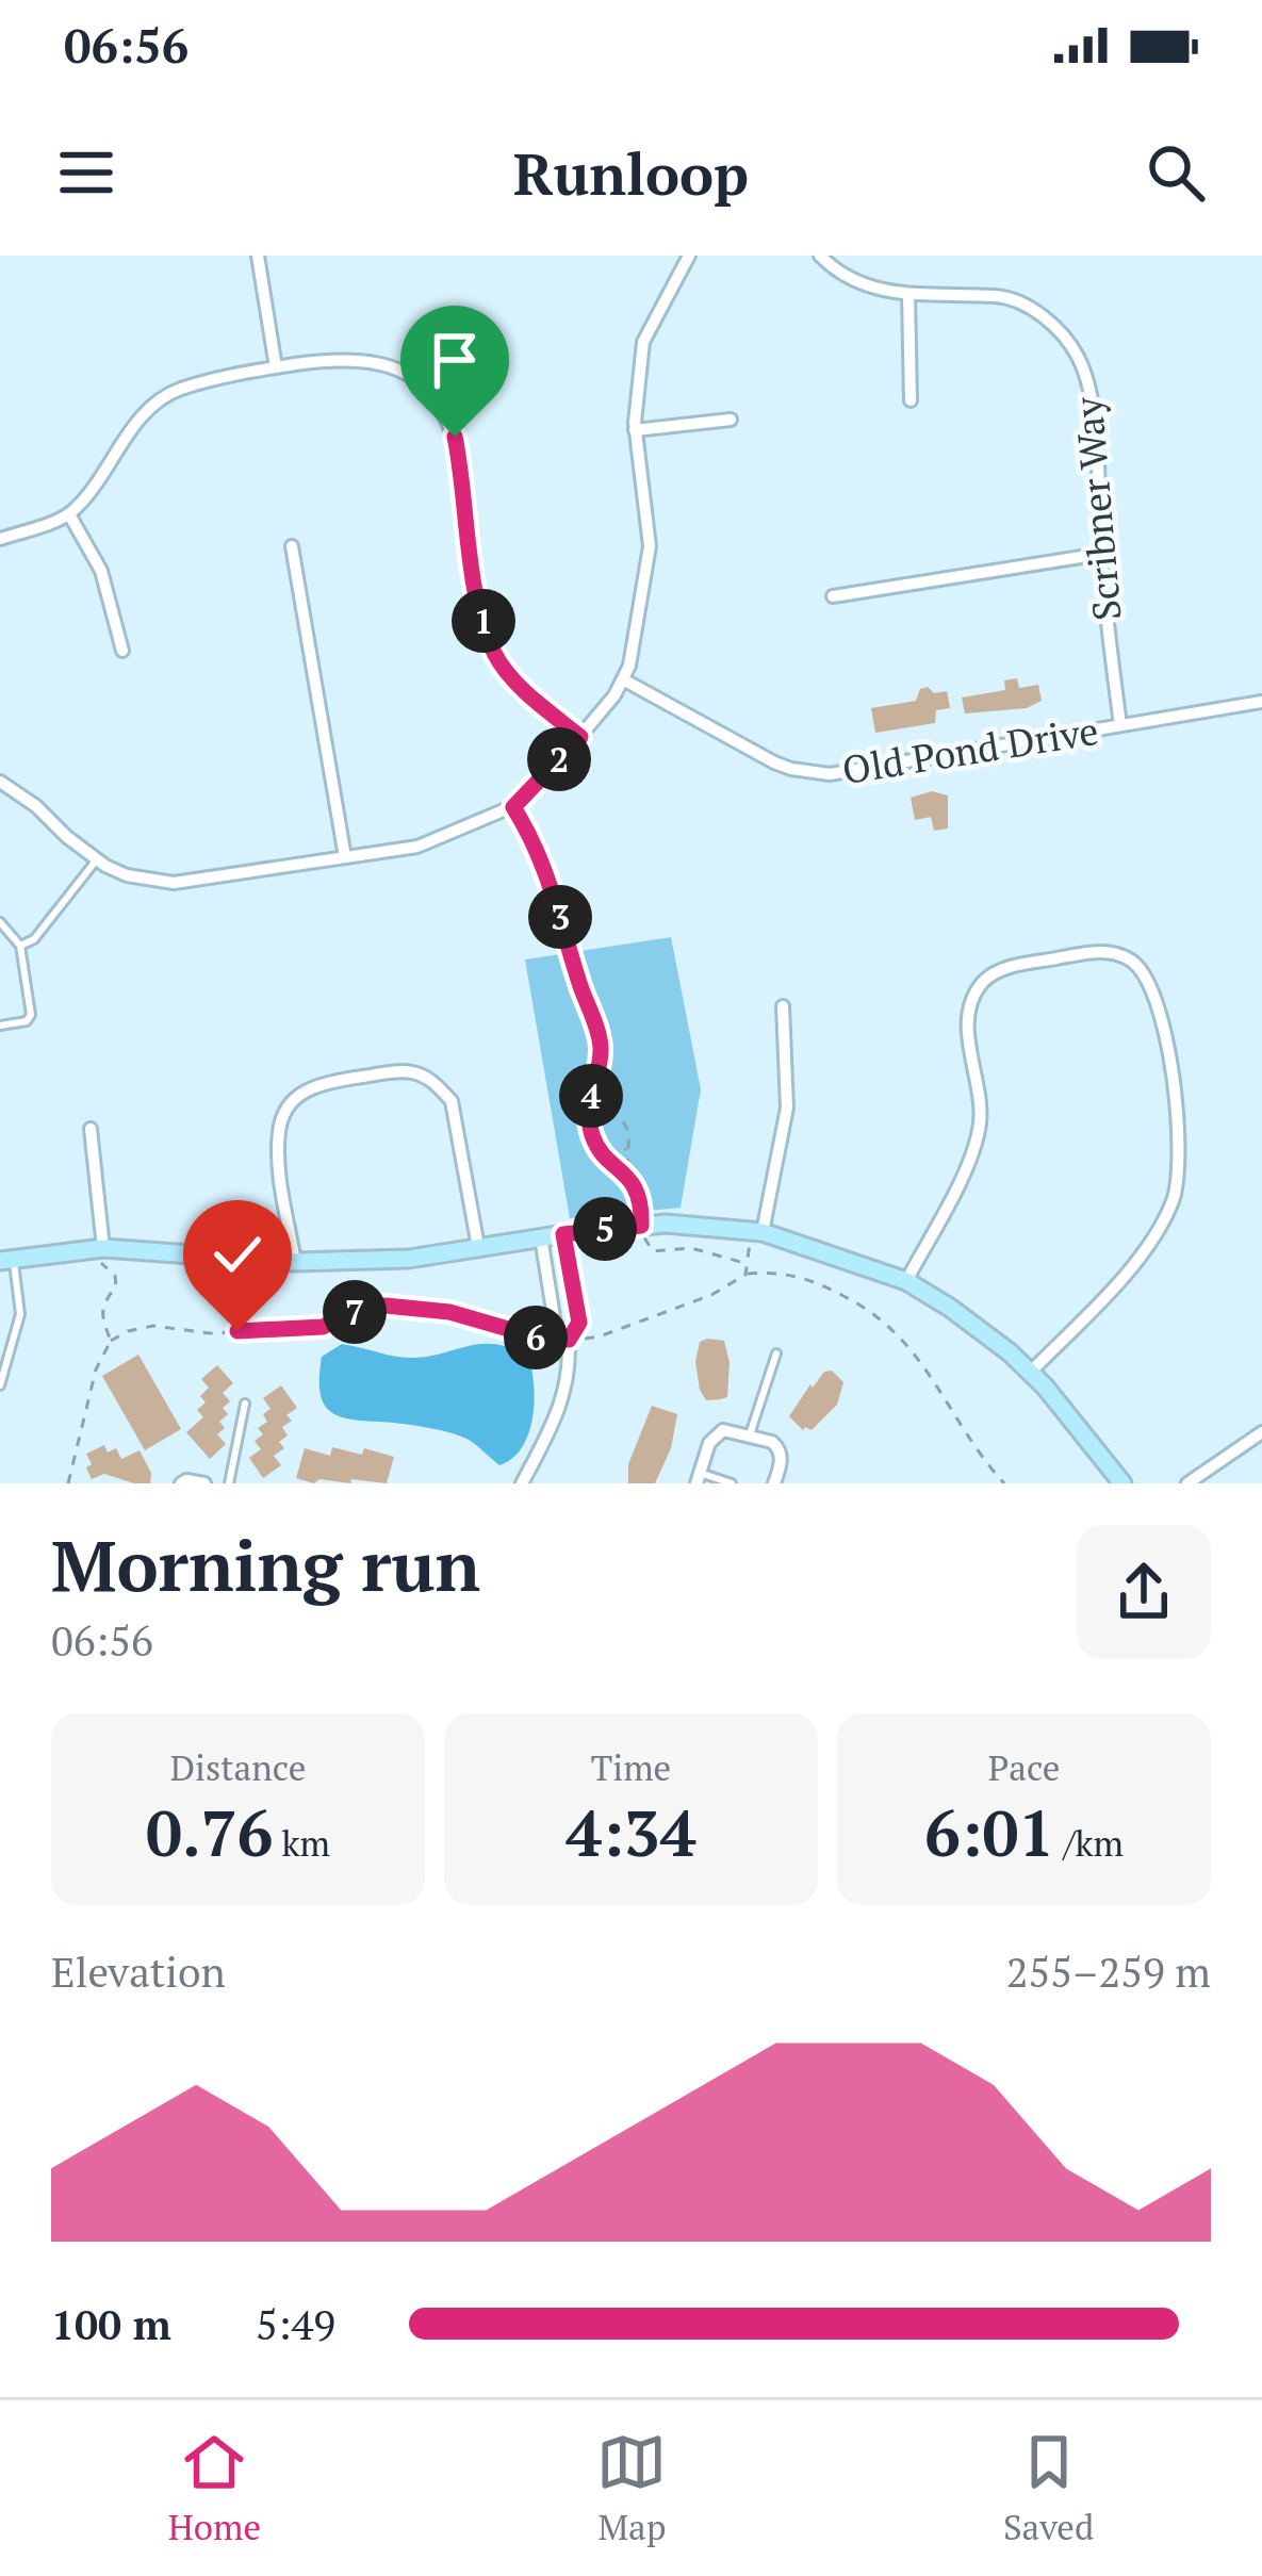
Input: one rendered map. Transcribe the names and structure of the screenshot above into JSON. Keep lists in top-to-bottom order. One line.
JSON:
{"streets":{"street":["Scribner Way","Old Pond Drive"]},"crossings":[["Scribner Way","Old Pond Drive"]],"page":{"status":"06:56","header":"Runloop","pins":["1","2","3","4","5","7","6"],"heading":["Morning run","06:56"],"stats":[["Distance","0.76 km"],["Time","4:34"],["Pace","6:01 /km"]],"chart":["Elevation","255–259 m"],"list":[{"name":"100 m","note":"5:49"}],"tabs":["Home","Map","Saved"]}}
